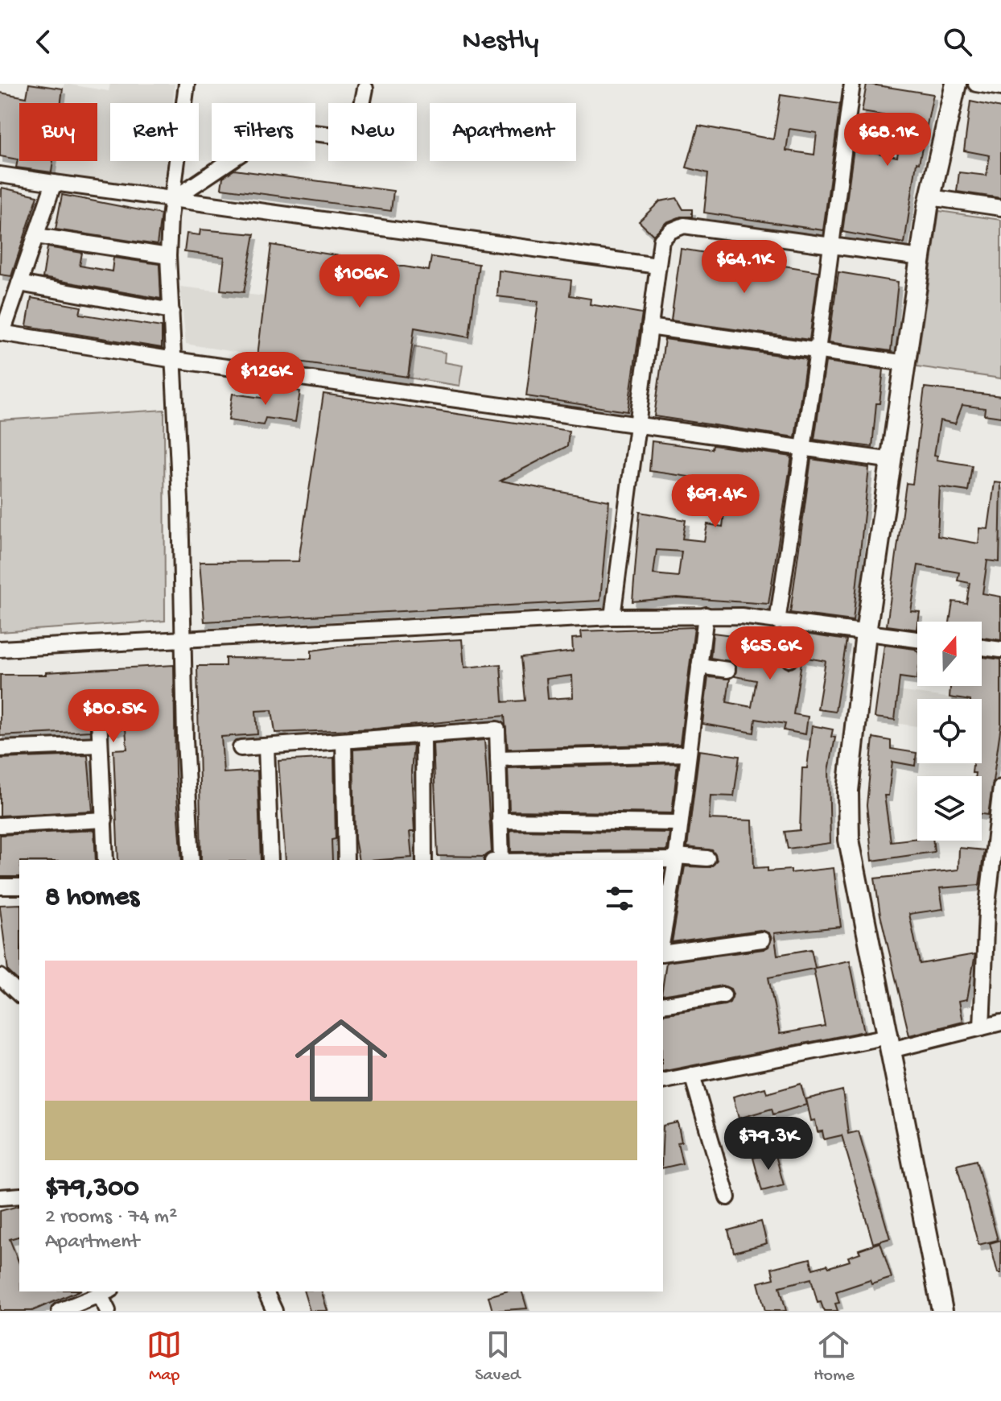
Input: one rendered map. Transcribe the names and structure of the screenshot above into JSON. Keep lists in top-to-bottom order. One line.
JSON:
{"north":"top","page":{"header":"Nestly","chip":["Buy","Rent","Filters","New","Apartment"],"price":["$68.1K","$64.1K","$106K","$126K","$69.4K","$65.6K","$80.5K","$79.3K"],"heading":"8 homes","list":[{"name":"$79,300","note":"2 rooms · 74 m² · Apartment"}],"tabs":["Map","Saved","Home"]}}
